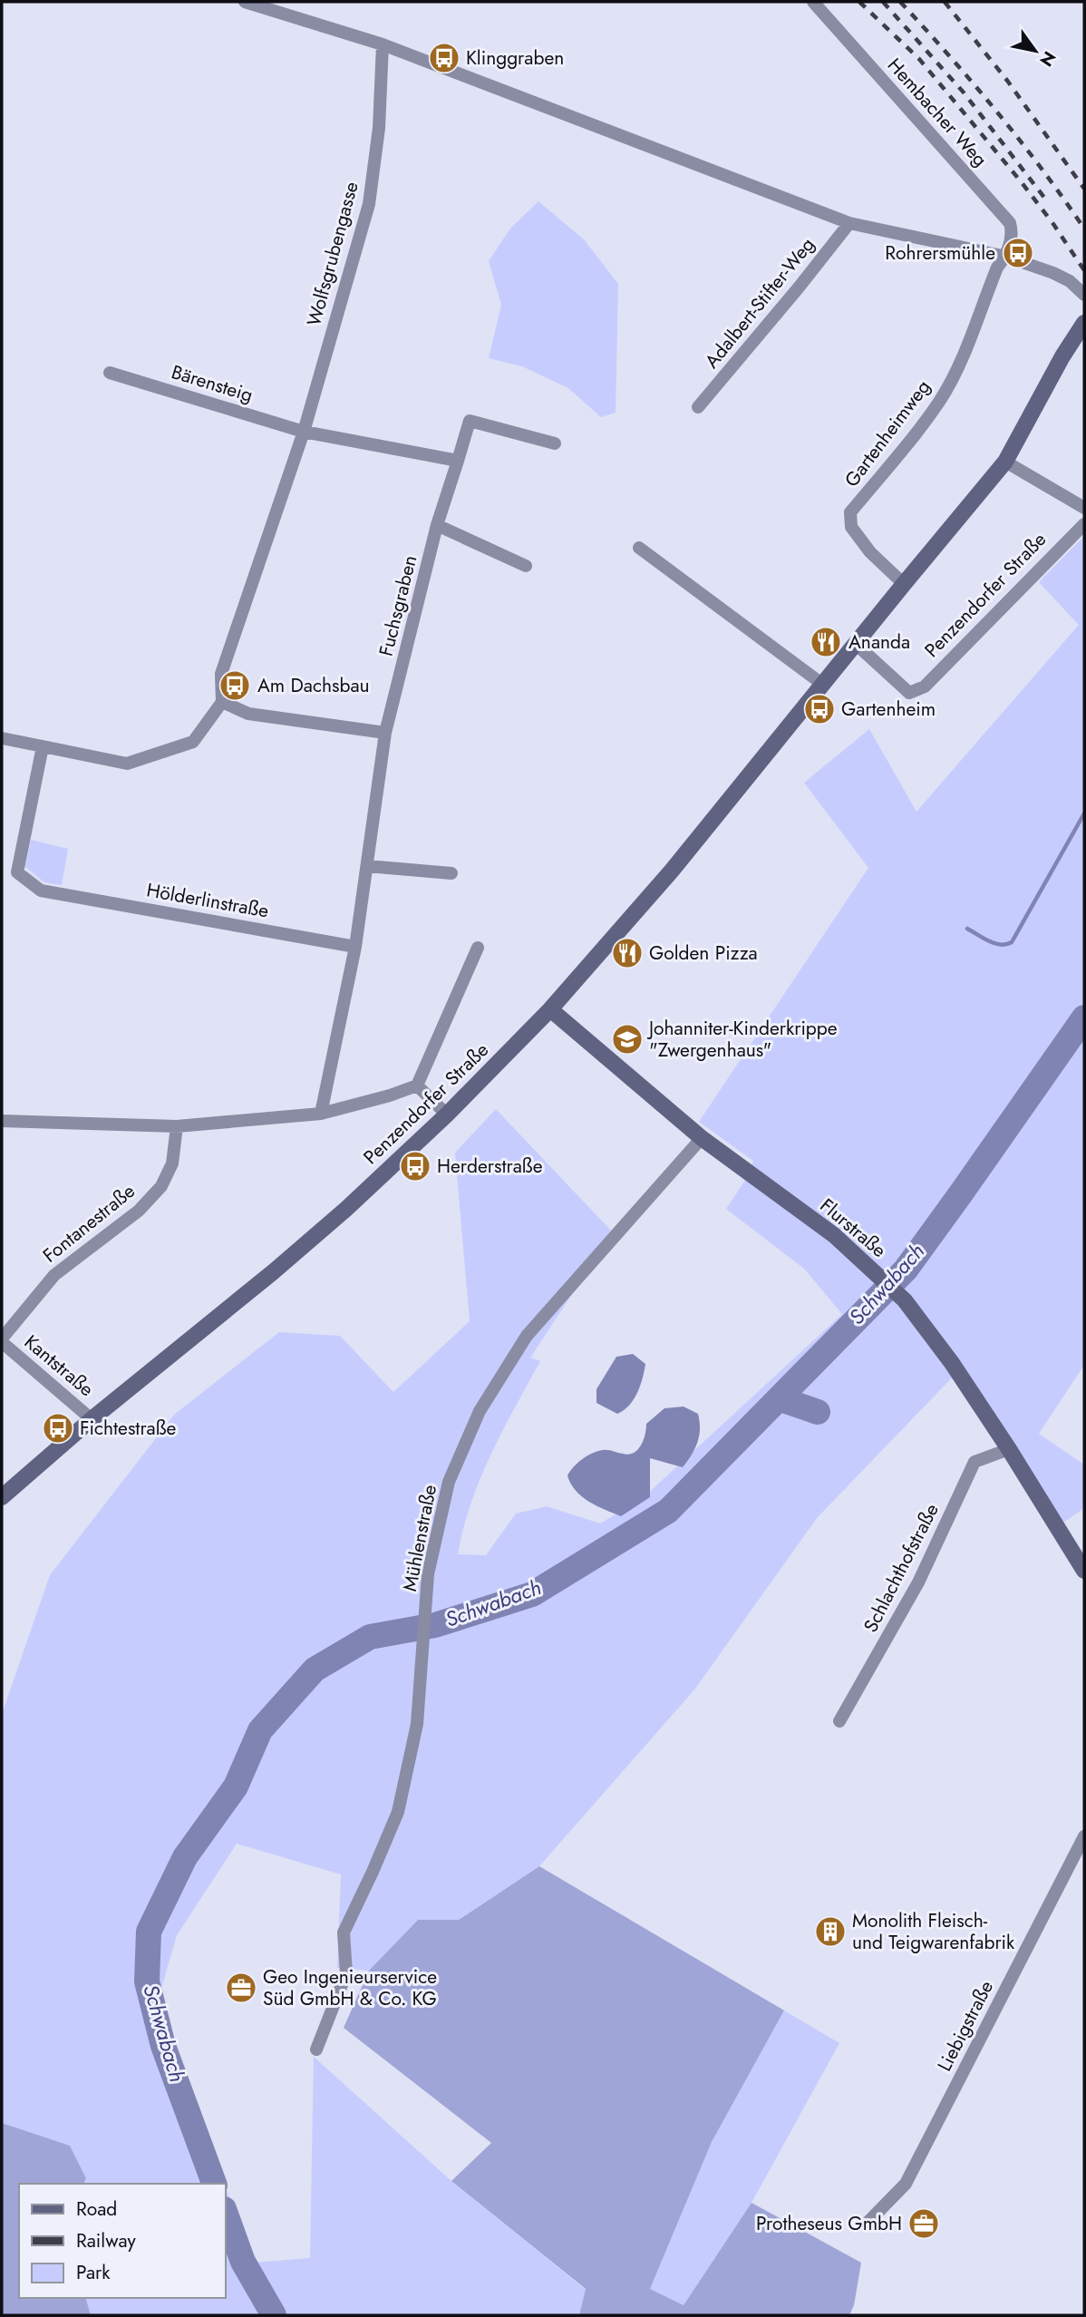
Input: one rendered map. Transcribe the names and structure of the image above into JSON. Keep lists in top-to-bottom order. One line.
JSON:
{"streets":{"main road":["Penzendorfer Straße","Flurstraße"],"street":["Hembacher Weg","Wolfsgrubengasse","Adalbert-Stifter-Weg","Bärensteig","Gartenheimweg","Fuchsgraben","Hölderlinstraße","Fontanestraße","Kantstraße","Mühlenstraße","Schlachthofstraße","Liebigstraße"]},"crossings":[["Hembacher Weg","Gartenheimweg"],["Wolfsgrubengasse","Bärensteig"],["Gartenheimweg","Penzendorfer Straße"],["Penzendorfer Straße","Flurstraße"],["Penzendorfer Straße","Kantstraße"],["Fuchsgraben","Hölderlinstraße"],["Fontanestraße","Kantstraße"],["Flurstraße","Mühlenstraße"],["Flurstraße","Schlachthofstraße"]],"water":["Schwabach"],"places":{"bus stop":["Klinggraben","Rohrersmühle","Am Dachsbau","Gartenheim","Herderstraße","Fichtestraße"],"restaurant":["Ananda","Golden Pizza"],"school or university":["Johanniter-Kinderkrippe \"Zwergenhaus\""],"building":["Monolith Fleisch- und Teigwarenfabrik"],"office":["Geo Ingenieurservice Süd GmbH & Co. KG","Protheseus GmbH"]},"legend":["Road","Railway","Park"],"north":"bottom right"}
